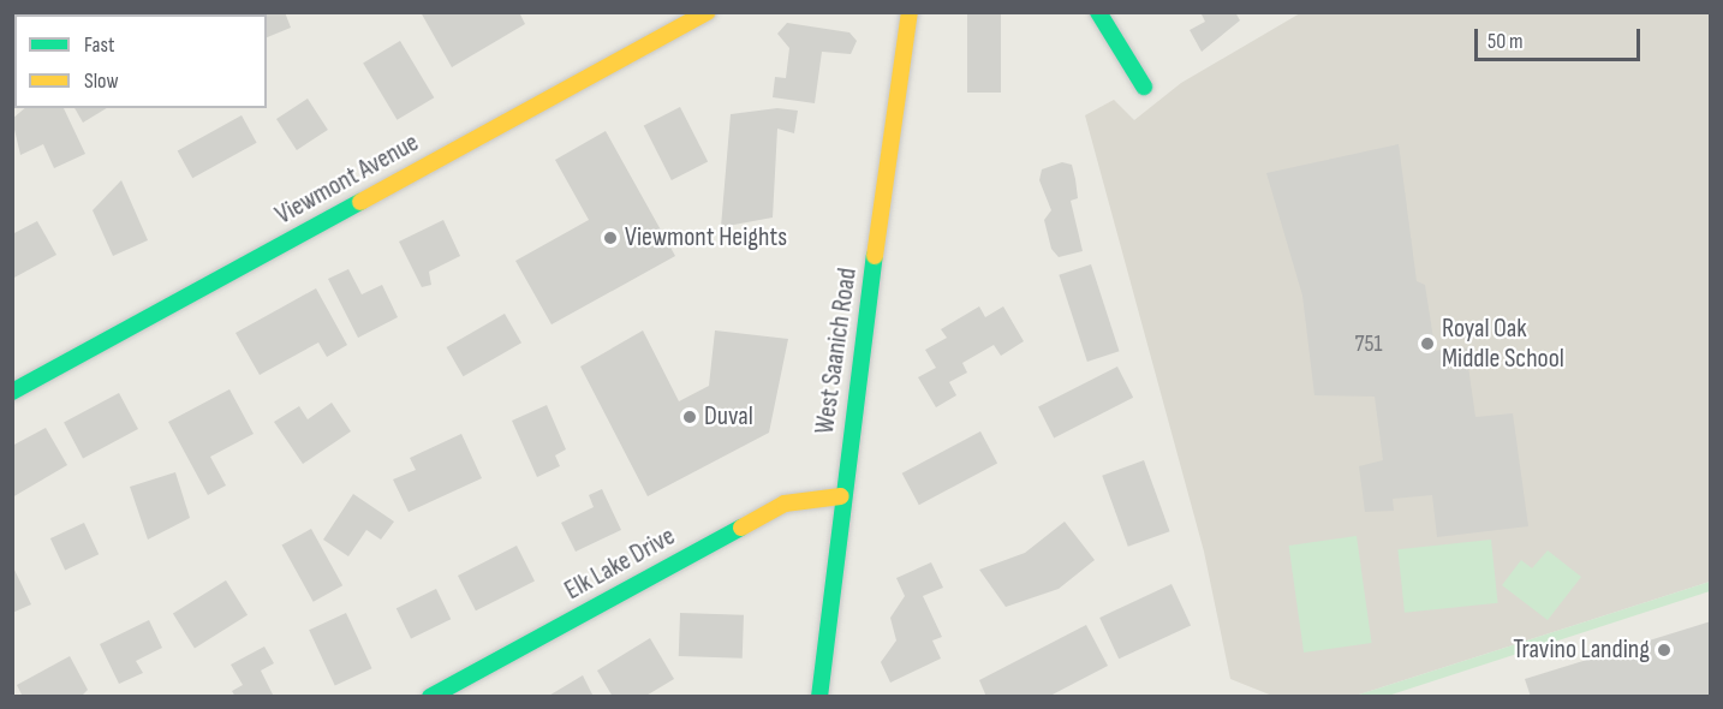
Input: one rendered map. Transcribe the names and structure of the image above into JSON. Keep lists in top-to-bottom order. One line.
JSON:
{"streets":{"street":["Viewmont Avenue","West Saanich Road","Elk Lake Drive"]},"crossings":[["West Saanich Road","Elk Lake Drive"]],"places":["Viewmont Heights","Royal Oak Middle School","Duval","Travino Landing"],"house_numbers":["751"],"legend":["Fast","Slow"],"scale_bar":"50 m"}
